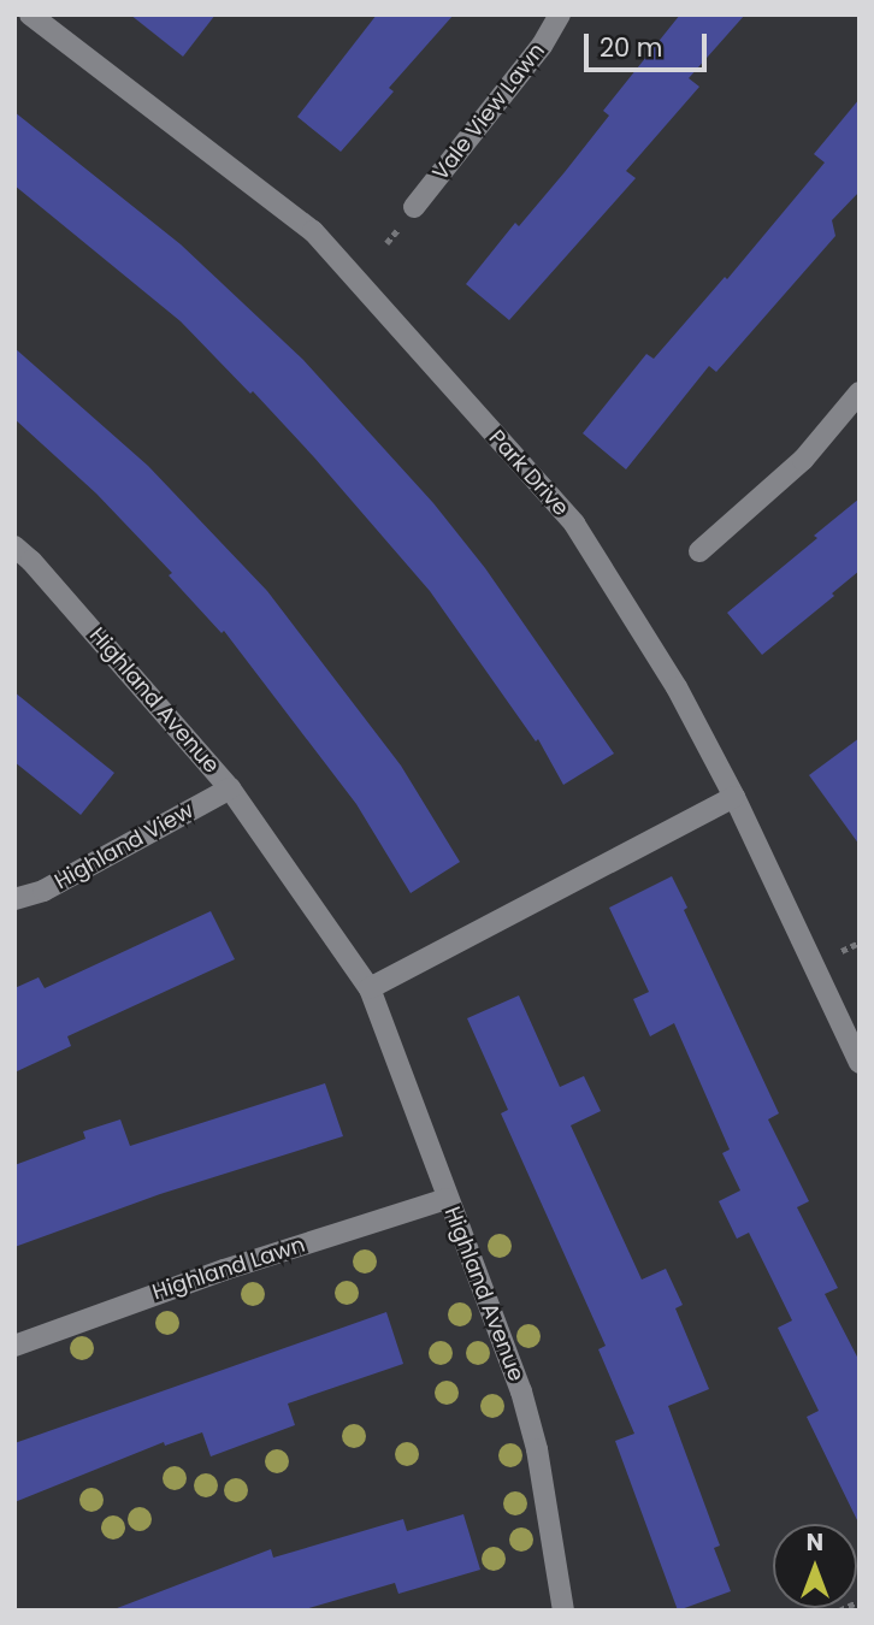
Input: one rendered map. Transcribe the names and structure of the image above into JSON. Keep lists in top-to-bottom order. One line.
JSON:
{"streets":{"street":["Vale View Lawn","Park Drive","Highland Avenue","Highland View","Highland Lawn"]},"crossings":[["Highland Avenue","Highland View"],["Highland Avenue","Highland Lawn"]],"scale_bar":"20 m","north":"top"}
